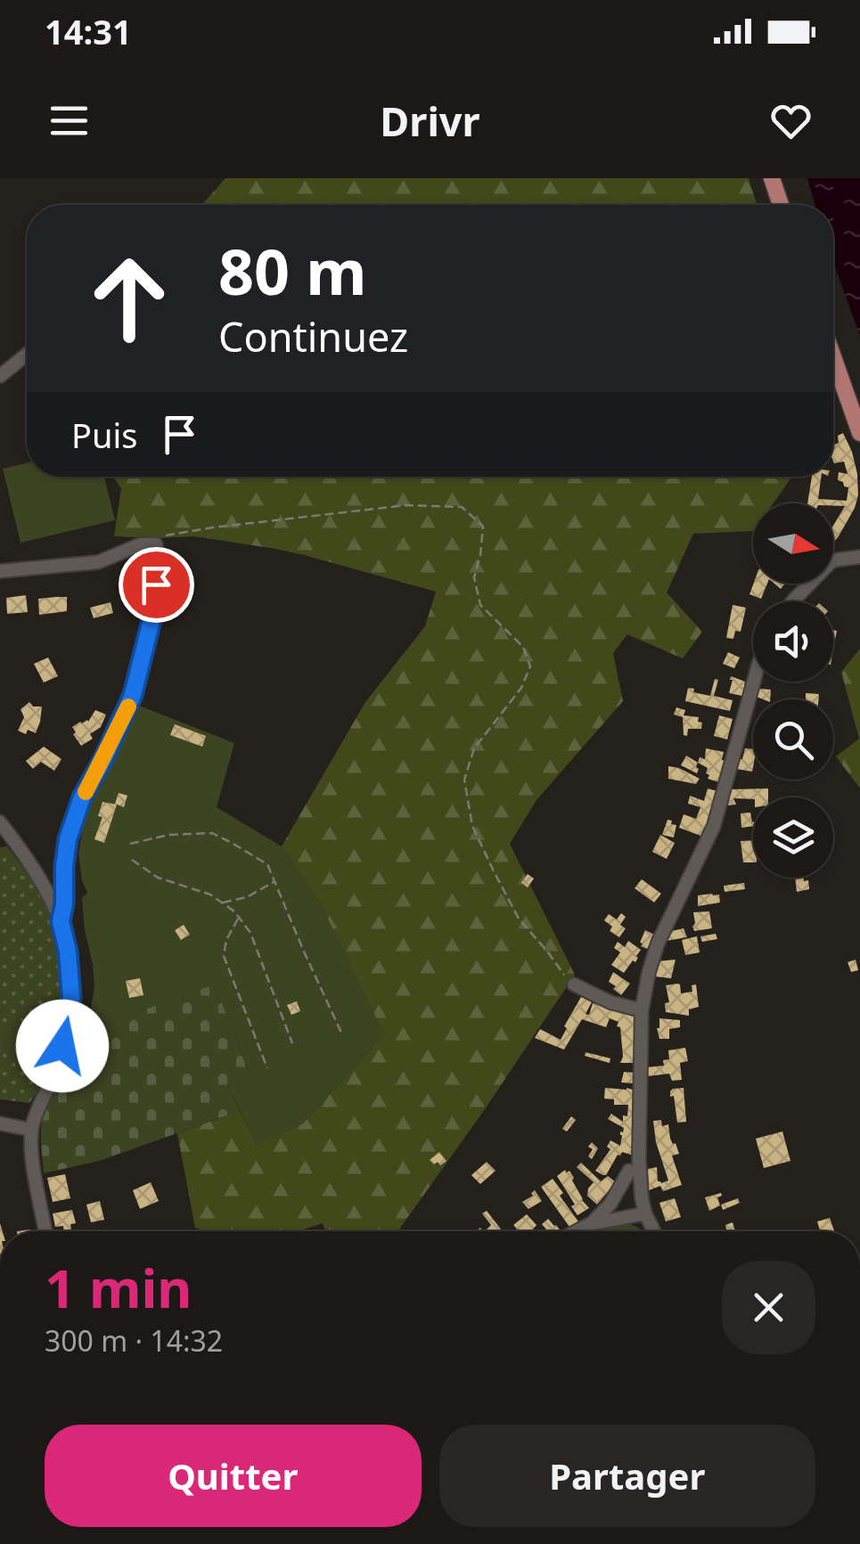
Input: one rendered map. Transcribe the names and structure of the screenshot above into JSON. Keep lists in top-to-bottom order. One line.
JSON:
{"north":"right","page":{"status":"14:31","header":"Drivr","turn":["80 m","Continuez"],"then":"Puis","heading":["1 min","300 m · 14:32"],"buttons":["Quitter","Partager"]}}
